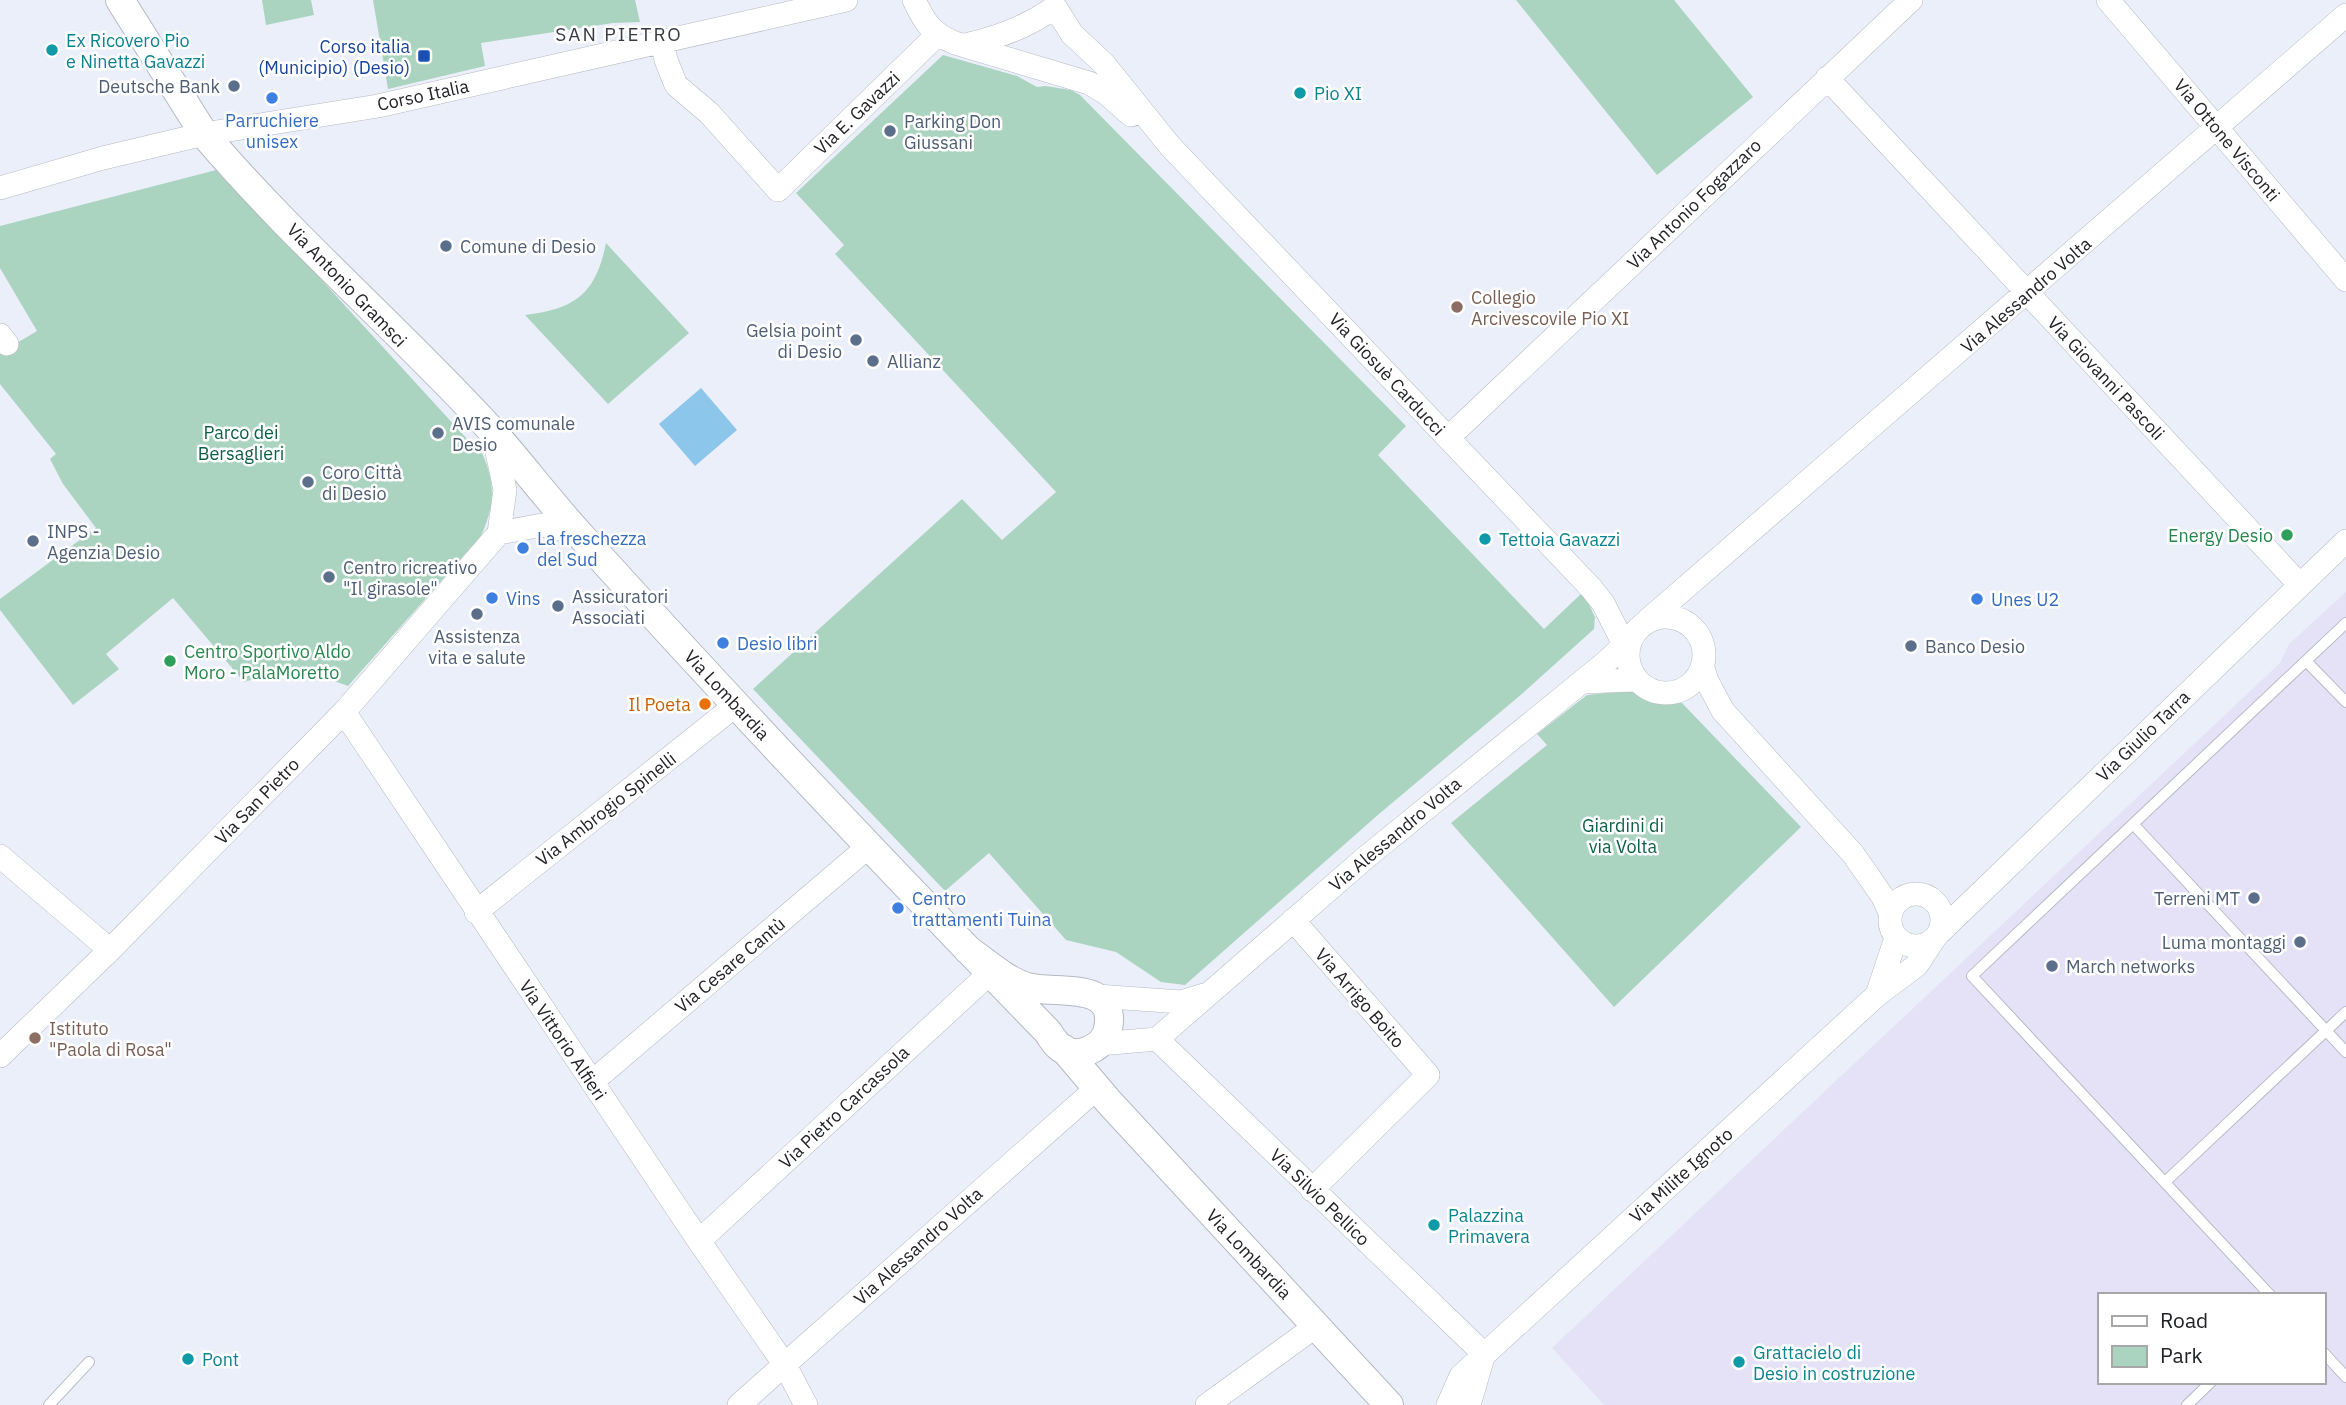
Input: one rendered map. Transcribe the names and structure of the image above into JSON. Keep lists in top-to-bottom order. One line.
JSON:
{"streets":{"street":["Corso Italia","Via E. Gavazzi","Via Ottone Visconti","Via Antonio Fogazzaro","Via Antonio Gramsci","Via Alessandro Volta","Via Giosuè Carducci","Via Giovanni Pascoli","Via Lombardia","Via Giulio Tarra","Via San Pietro","Via Ambrogio Spinelli","Via Cesare Cantù","Via Arrigo Boito","Via Vittorio Alfieri","Via Pietro Carcassola","Via Milite Ignoto","Via Silvio Pellico"]},"crossings":[["Corso Italia","Via E. Gavazzi"],["Corso Italia","Via Antonio Gramsci"],["Via Ottone Visconti","Via Alessandro Volta"],["Via Antonio Fogazzaro","Via Giosuè Carducci"],["Via Antonio Fogazzaro","Via Giovanni Pascoli"],["Via Antonio Gramsci","Via Lombardia"],["Via Alessandro Volta","Via Giosuè Carducci"],["Via Alessandro Volta","Via Giovanni Pascoli"],["Via Alessandro Volta","Via Lombardia"],["Via Alessandro Volta","Via Arrigo Boito"],["Via Alessandro Volta","Via Vittorio Alfieri"],["Via Alessandro Volta","Via Silvio Pellico"],["Via Giovanni Pascoli","Via Giulio Tarra"],["Via Lombardia","Via Ambrogio Spinelli"],["Via Lombardia","Via Cesare Cantù"],["Via Lombardia","Via Pietro Carcassola"],["Via Giulio Tarra","Via Milite Ignoto"],["Via San Pietro","Via Vittorio Alfieri"],["Via Ambrogio Spinelli","Via Vittorio Alfieri"],["Via Cesare Cantù","Via Vittorio Alfieri"],["Via Arrigo Boito","Via Silvio Pellico"],["Via Vittorio Alfieri","Via Pietro Carcassola"],["Via Milite Ignoto","Via Silvio Pellico"]],"districts":["SAN PIETRO"],"parks":["Parco dei Bersaglieri","Giardini di via Volta"],"places":{"other":["Ex Ricovero Pio e Ninetta Gavazzi","Deutsche Bank","Pio XI","Parruchiere unisex","Parking Don Giussani","Comune di Desio","Collegio Arcivescovile Pio XI","Gelsia point di Desio","Allianz","AVIS comunale Desio","Coro Città di Desio","Energy Desio","Tettoia Gavazzi","INPS - Agenzia Desio","La freschezza del Sud","Centro ricreativo \"Il girasole\"","Vins","Unes U2","Assicuratori Associati","Assistenza vita e salute","Desio libri","Banco Desio","Centro Sportivo Aldo Moro - PalaMoretto","Il Poeta","Terreni MT","Centro trattamenti Tuina","Luma montaggi","March networks","Istituto \"Paola di Rosa\"","Palazzina Primavera","Pont","Grattacielo di Desio in costruzione"],"transit":["Corso italia (Municipio) (Desio)"]},"legend":["Road","Park"]}
